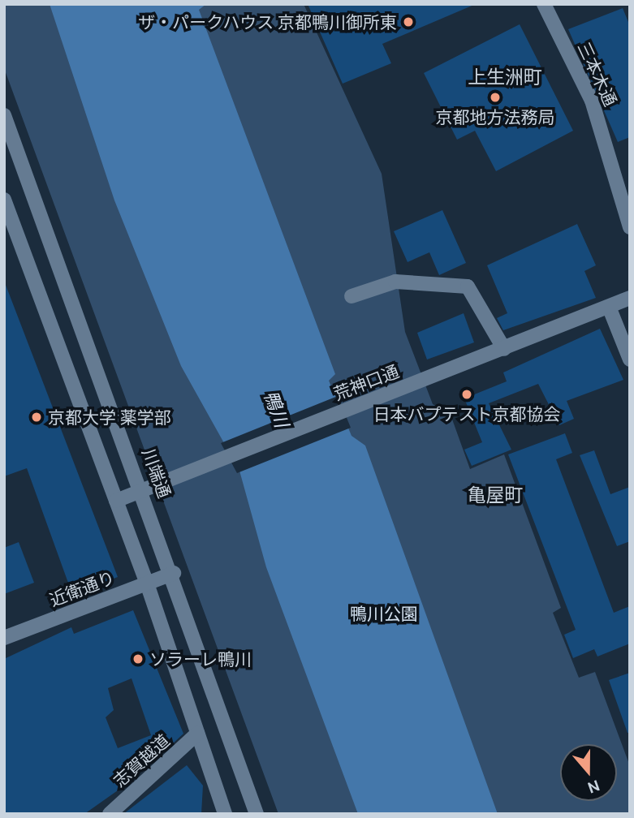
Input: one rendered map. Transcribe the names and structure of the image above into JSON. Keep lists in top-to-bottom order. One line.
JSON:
{"streets":{"street":["三本木通","荒神口通","川端通","近衛通り","志賀越道"]},"crossings":[["荒神口通","川端通"],["川端通","近衛通り"]],"districts":["上生洲町","亀屋町"],"water":["鴨川"],"parks":["鴨川公園"],"places":["ザ・パークハウス 京都鴨川御所東","京都地方法務局","日本バプテスト京都協会","京都大学 薬学部","ソラーレ鴨川"],"north":"bottom"}
